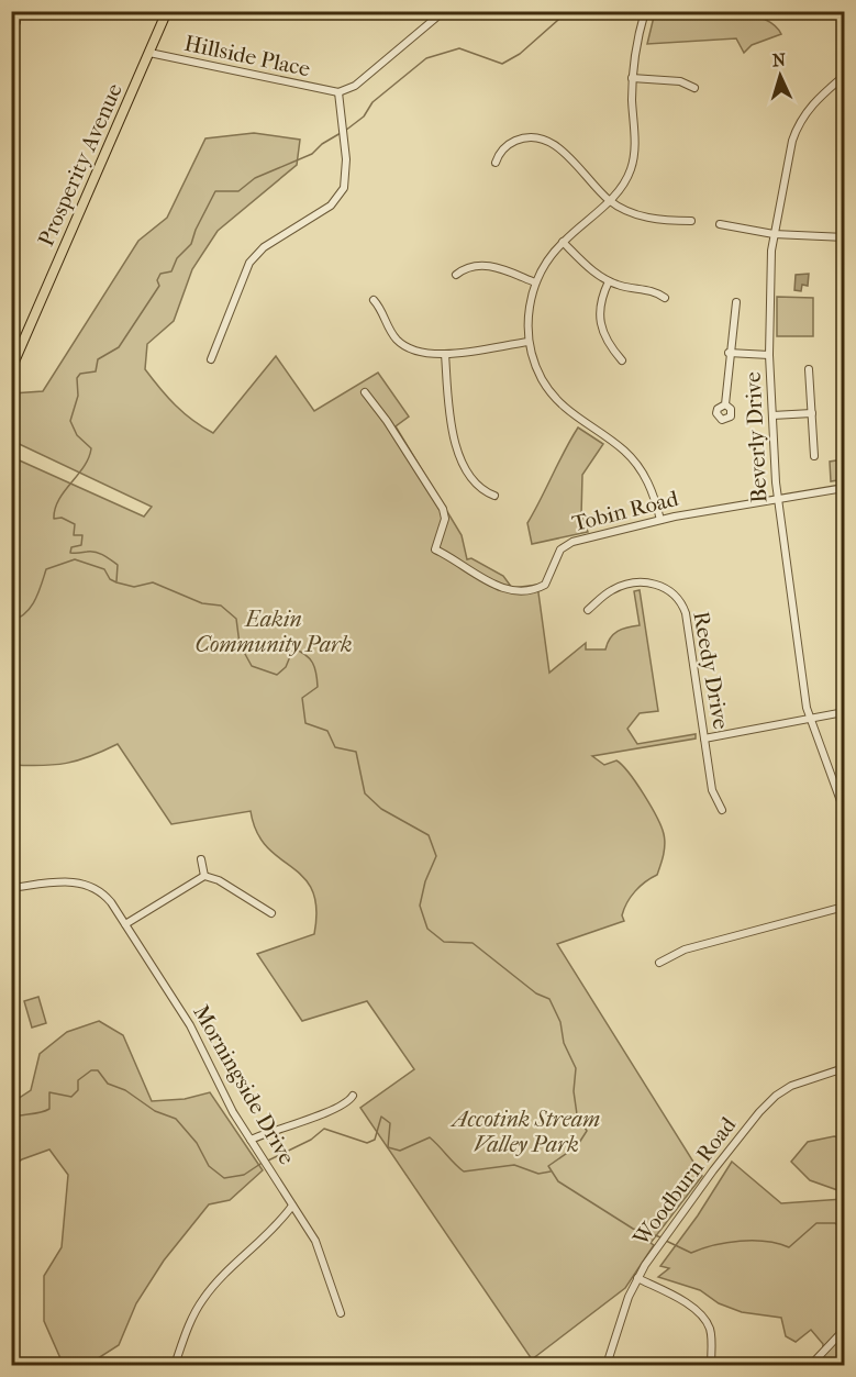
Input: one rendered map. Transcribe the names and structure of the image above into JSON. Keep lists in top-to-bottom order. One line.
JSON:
{"streets":{"main road":["Prosperity Avenue"],"street":["Hillside Place","Beverly Drive","Tobin Road","Reedy Drive","Morningside Drive","Woodburn Road"]},"crossings":[["Hillside Place","Prosperity Avenue"],["Beverly Drive","Tobin Road"]],"parks":["Eakin Community Park","Accotink Stream Valley Park"],"north":"top"}
